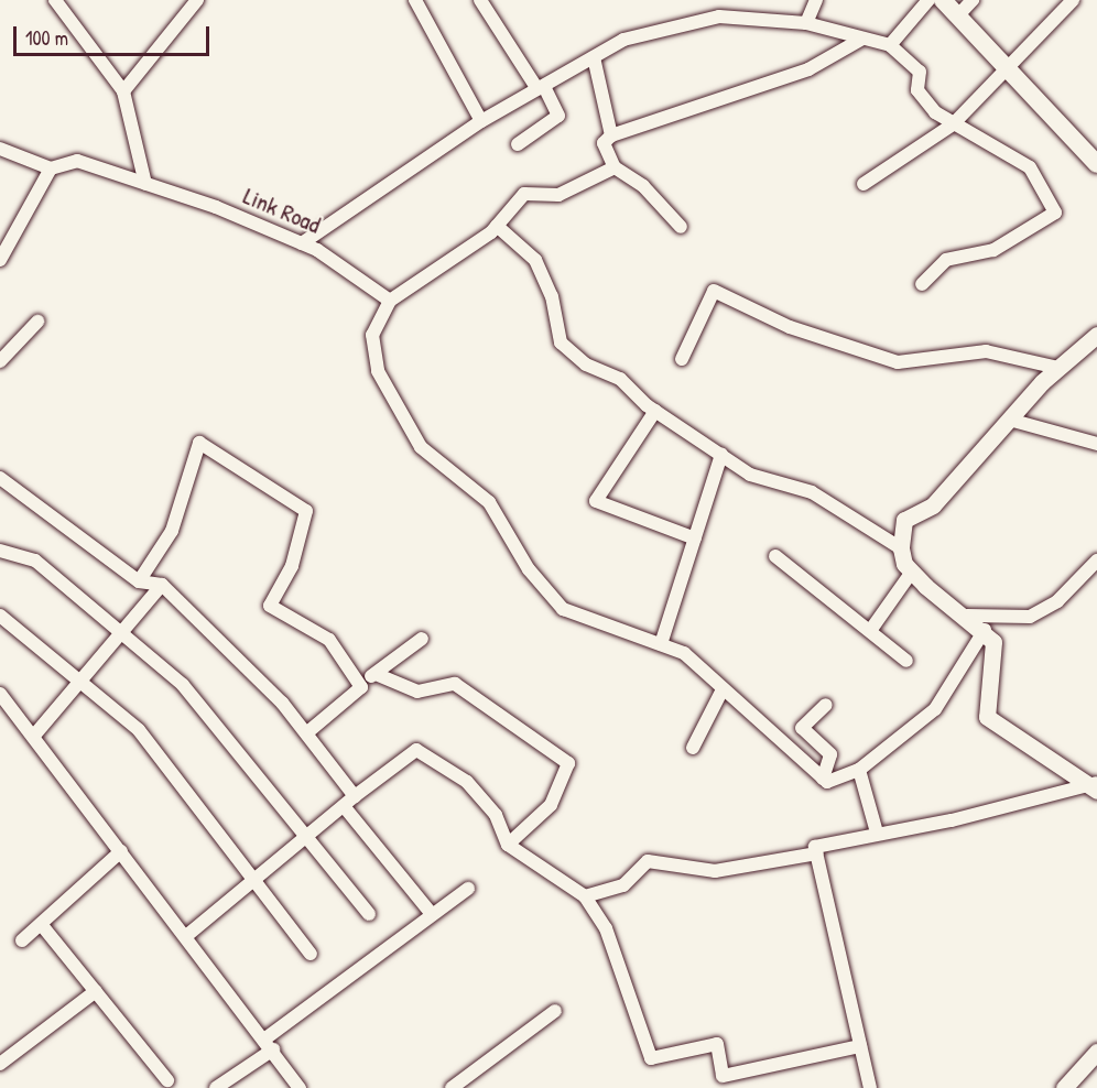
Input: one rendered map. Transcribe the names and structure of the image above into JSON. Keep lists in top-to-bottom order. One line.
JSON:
{"streets":{"street":["Link Road"]},"scale_bar":"100 m"}
